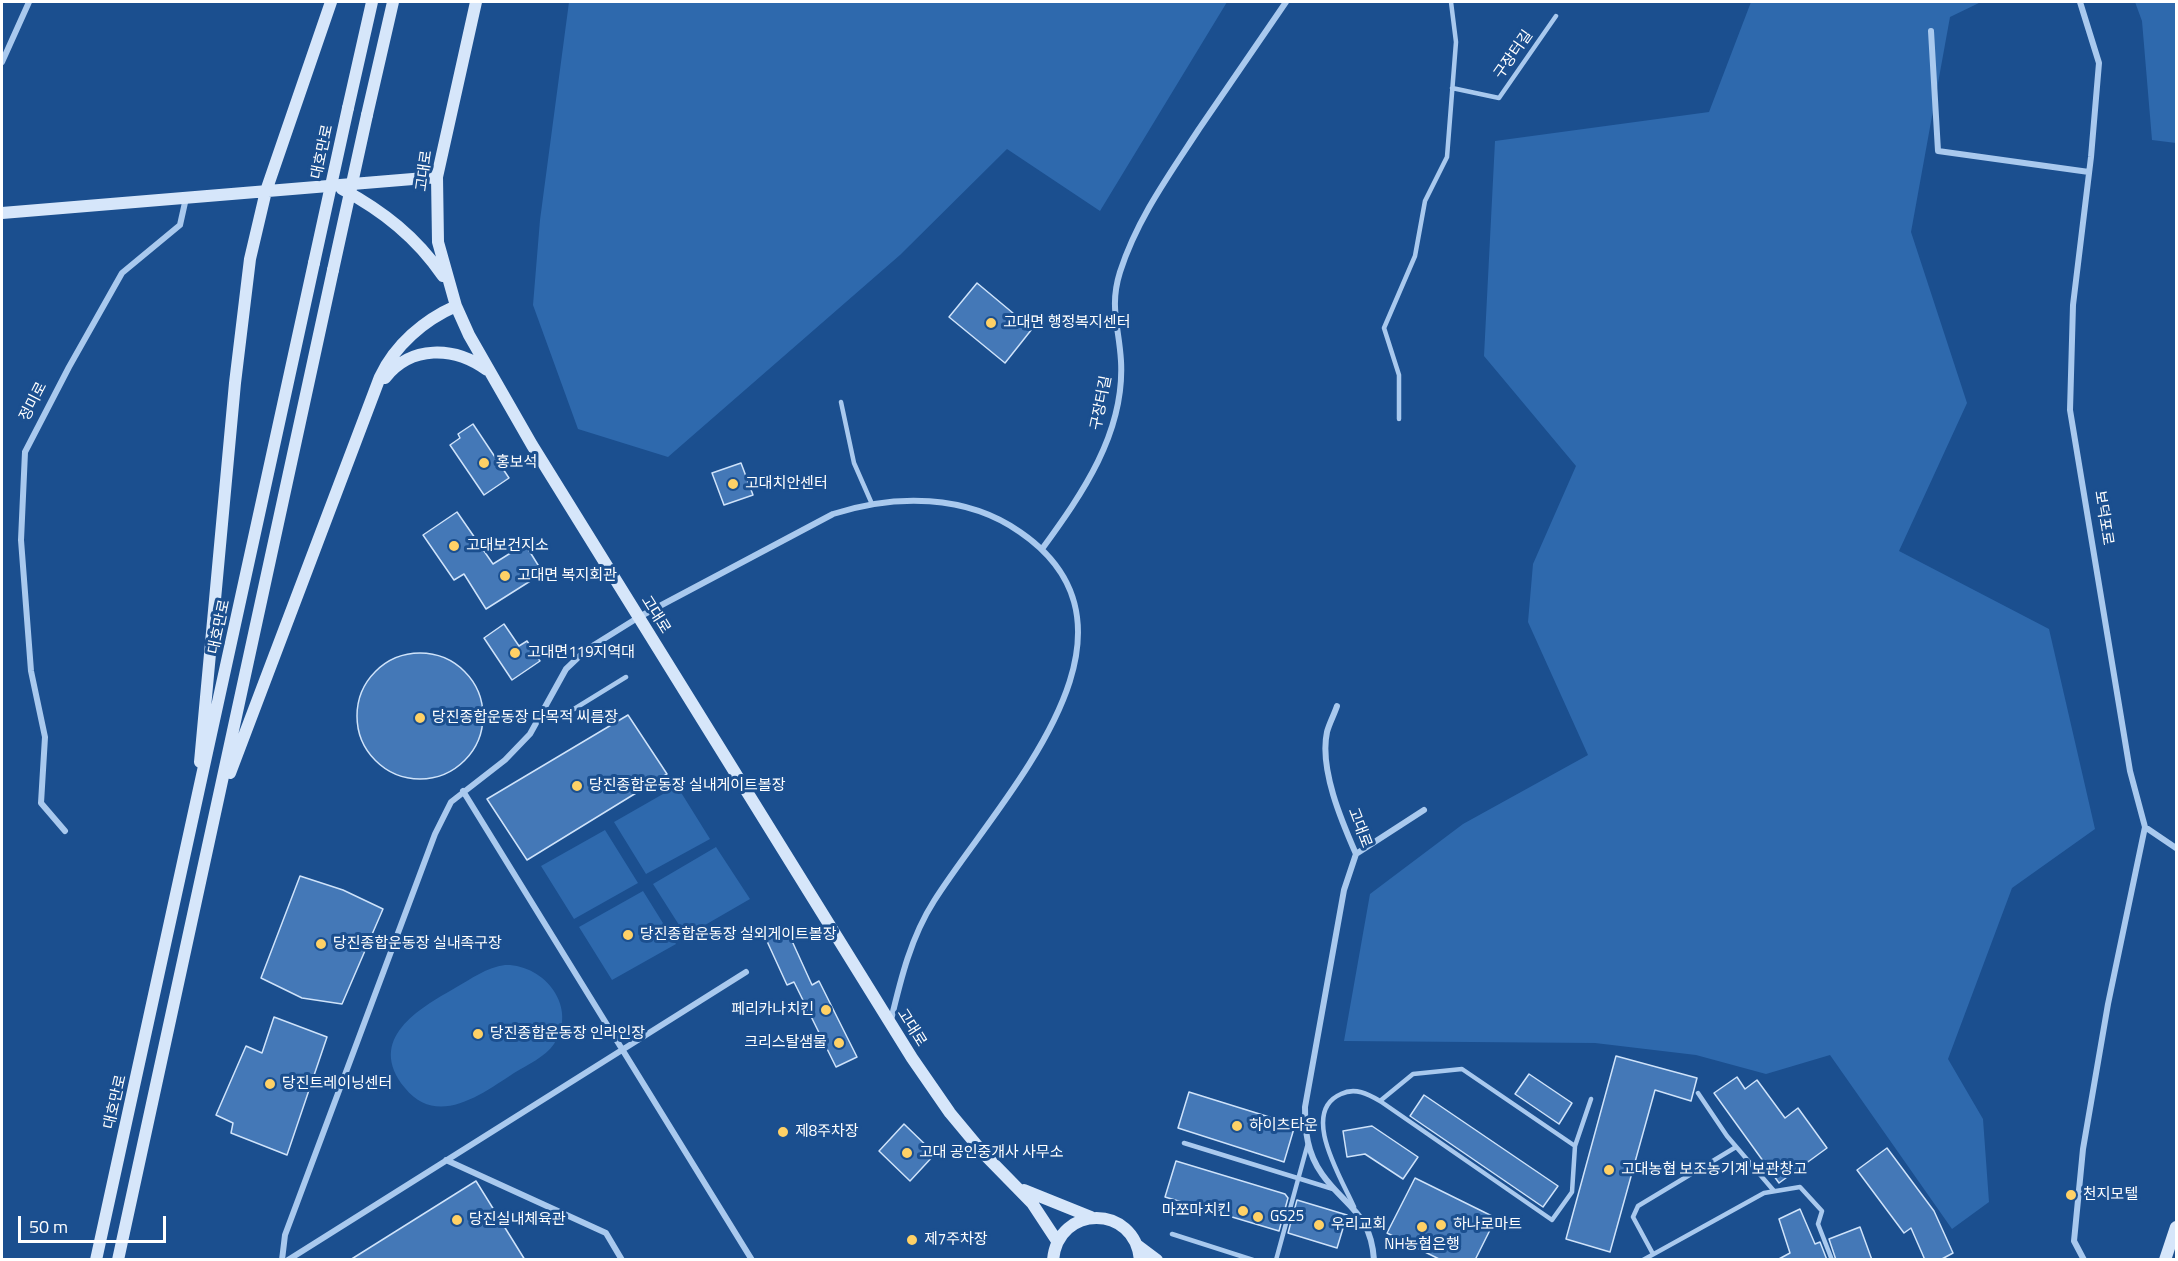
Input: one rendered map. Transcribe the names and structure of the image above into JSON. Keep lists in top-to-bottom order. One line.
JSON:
{"streets":{"main road":["대호만로","고대로"],"street":["구장터길","정미로","보덕포로"]},"places":["고대면 행정복지센터","홍보석","고대치안센터","고대보건지소","고대면 복지회관","고대면119지역대","당진종합운동장 다목적 씨름장","당진종합운동장 실내게이트볼장","당진종합운동장 실외게이트볼장","당진종합운동장 실내족구장","페리카나치킨","당진종합운동장 인라인장","크리스탈샘물","당진트레이닝센터","하이츠타운","제8주차장","고대 공인중개사 사무소","고대농협 보조농기계 보관창고","천지모텔","마쪼마치킨","GS25","당진실내체육관","우리교회","하나로마트","NH농협은행","제7주차장"],"scale_bar":"50 m"}
